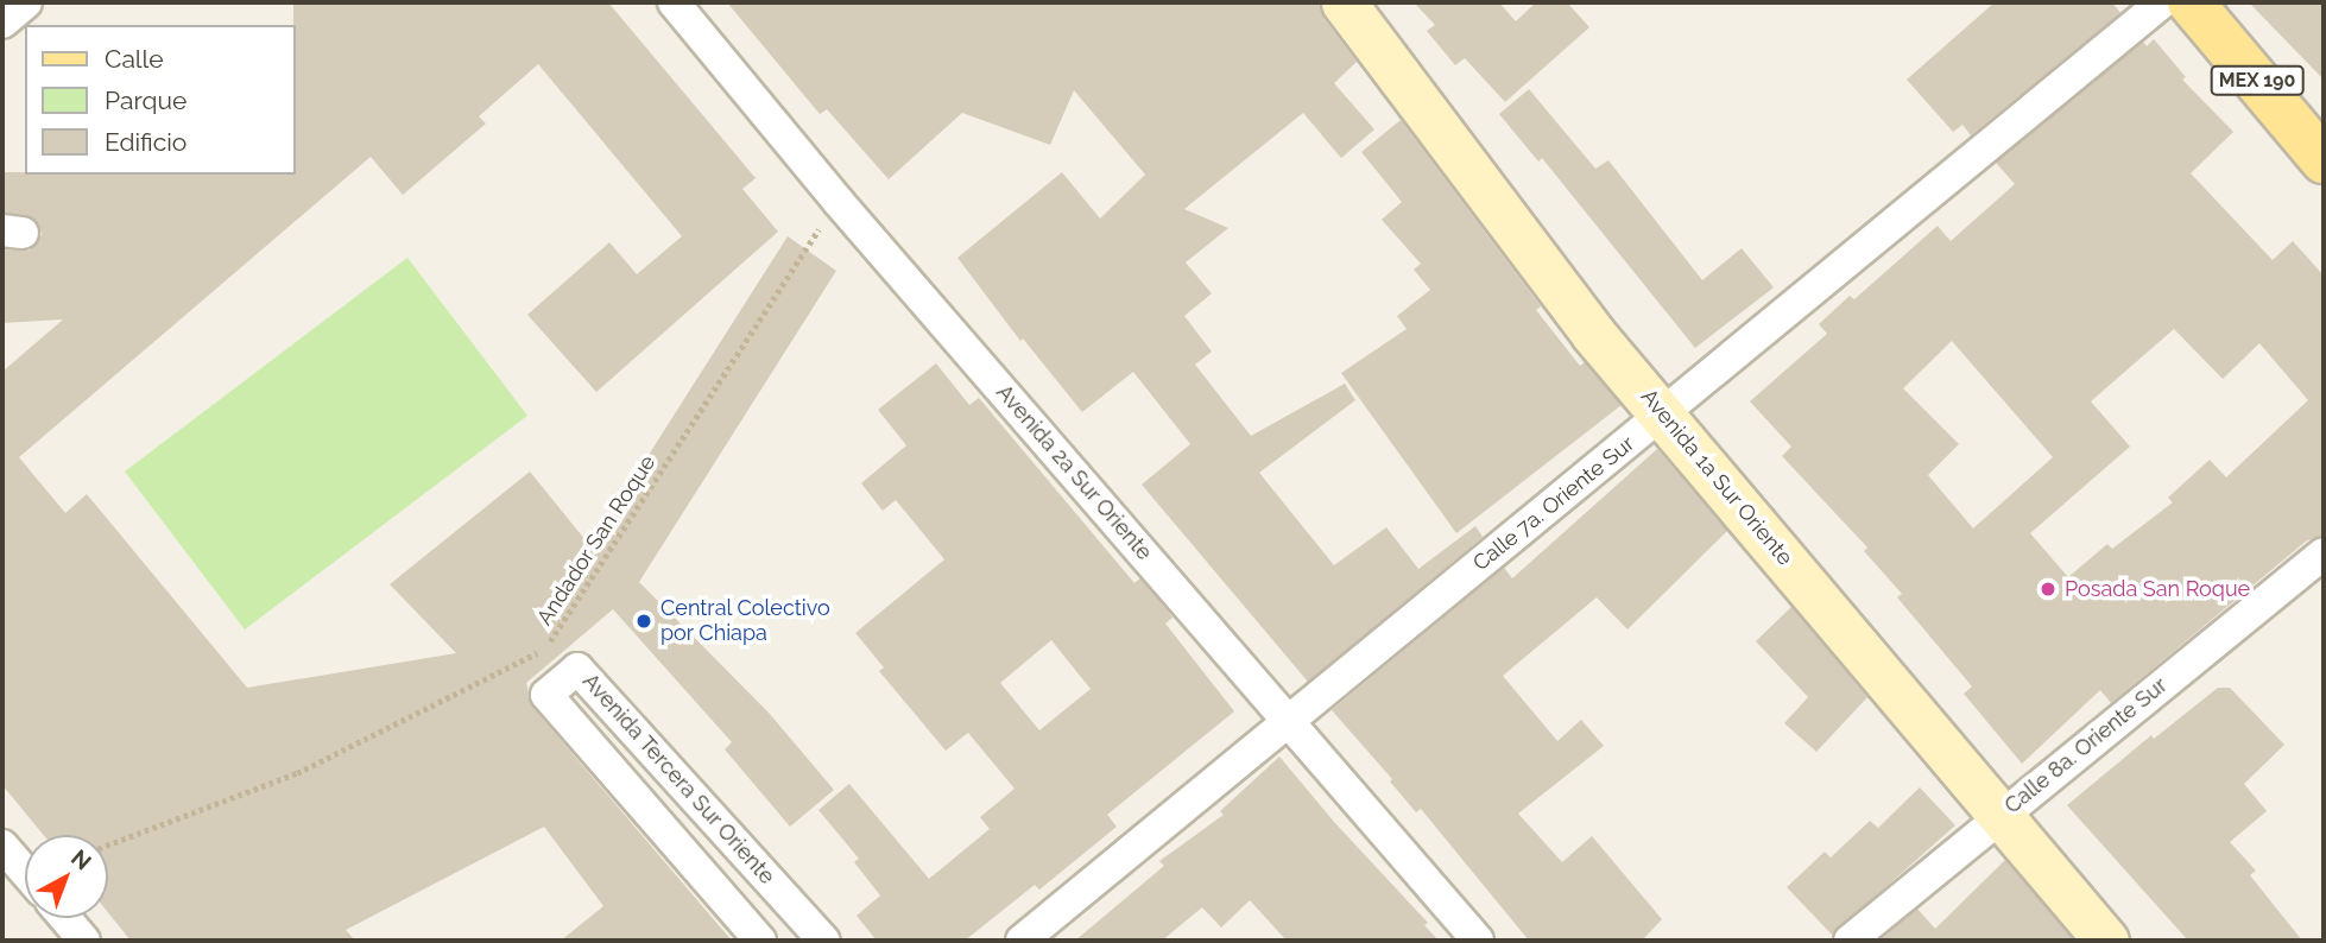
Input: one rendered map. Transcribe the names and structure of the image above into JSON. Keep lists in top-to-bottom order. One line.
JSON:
{"streets":{"main road":["MEX 190"],"street":["Avenida 2a Sur Oriente","Avenida 1a Sur Oriente","Calle 7a. Oriente Sur","Calle 8a. Oriente Sur","Avenida Tercera Sur Oriente"],"path":["Andador San Roque"]},"crossings":[["Avenida 2a Sur Oriente","Calle 7a. Oriente Sur"],["Avenida 2a Sur Oriente","Andador San Roque"],["Avenida 1a Sur Oriente","Calle 7a. Oriente Sur"],["Avenida 1a Sur Oriente","Calle 8a. Oriente Sur"]],"places":["Posada San Roque","Central Colectivo por Chiapa"],"legend":["Calle","Parque","Edificio"],"north":"top right"}
